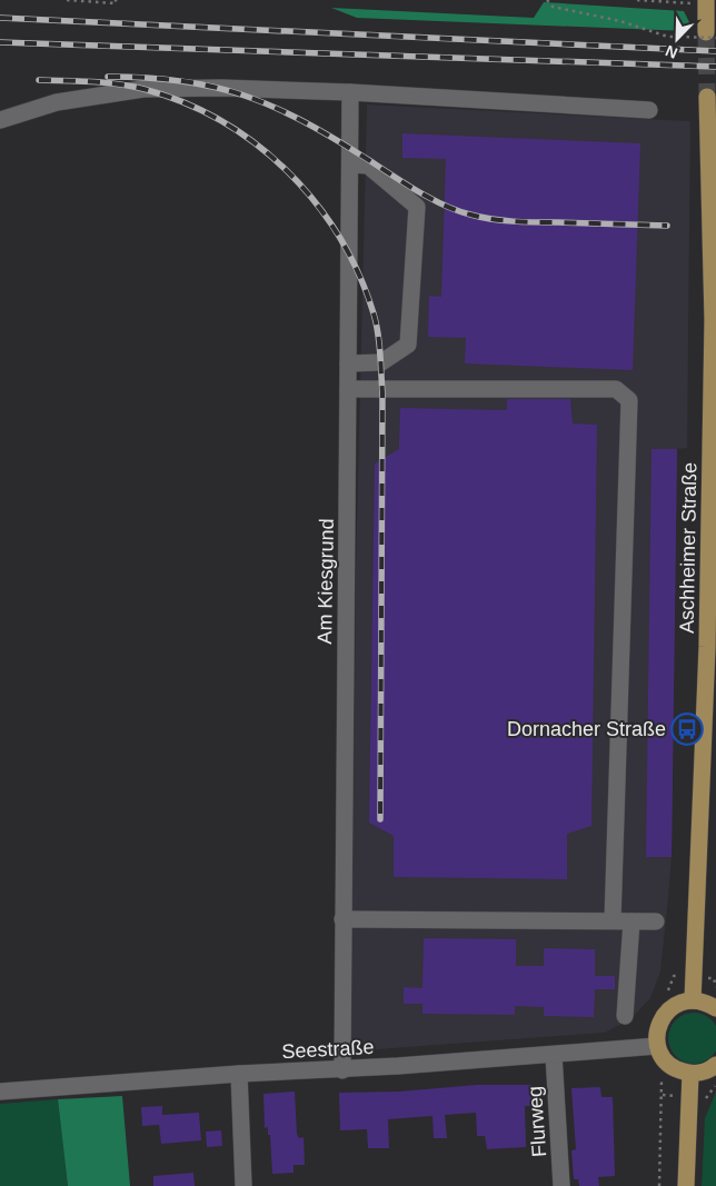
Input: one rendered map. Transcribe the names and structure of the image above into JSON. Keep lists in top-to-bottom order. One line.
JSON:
{"streets":{"main road":["Aschheimer Straße"],"street":["Am Kiesgrund","Seestraße","Flurweg"]},"crossings":[["Am Kiesgrund","Seestraße"],["Seestraße","Flurweg"]],"places":{"bus stop":["Dornacher Straße"]},"north":"bottom left"}
